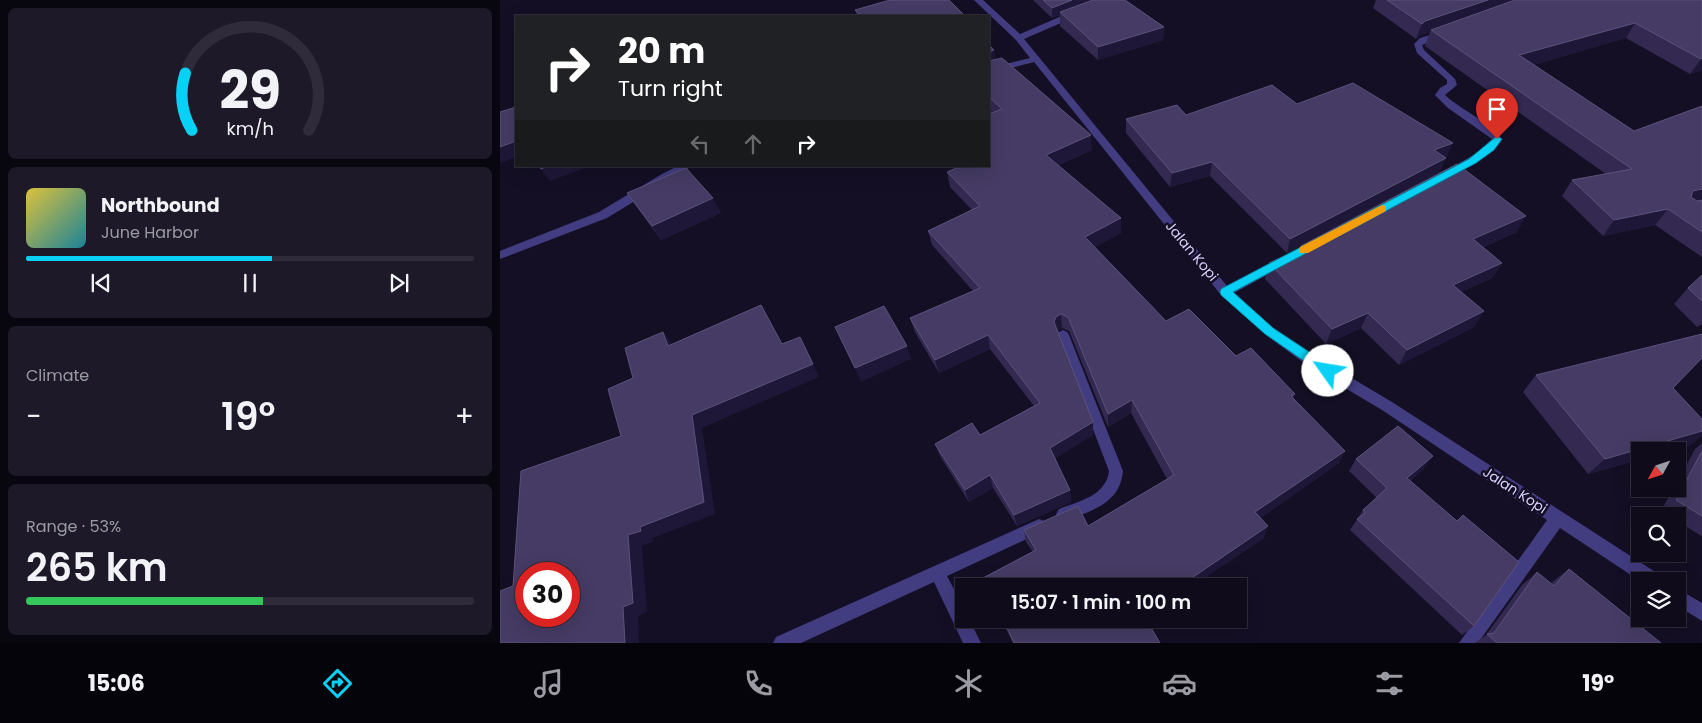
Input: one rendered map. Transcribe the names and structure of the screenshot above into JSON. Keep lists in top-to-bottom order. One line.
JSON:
{"streets":{"street":["Jalan Kopi"]},"north":"bottom left","page":{"turn":["20 m","Turn right"],"song":["Northbound","June Harbor"],"tile":["Climate",["Range · 53%","265 km"]],"heat":["−","19°","+"],"limit":"30","trip":"15:07 · 1 min · 100 m","tabs":["15:06","19°"],"gauge":["29","km/h"]}}
